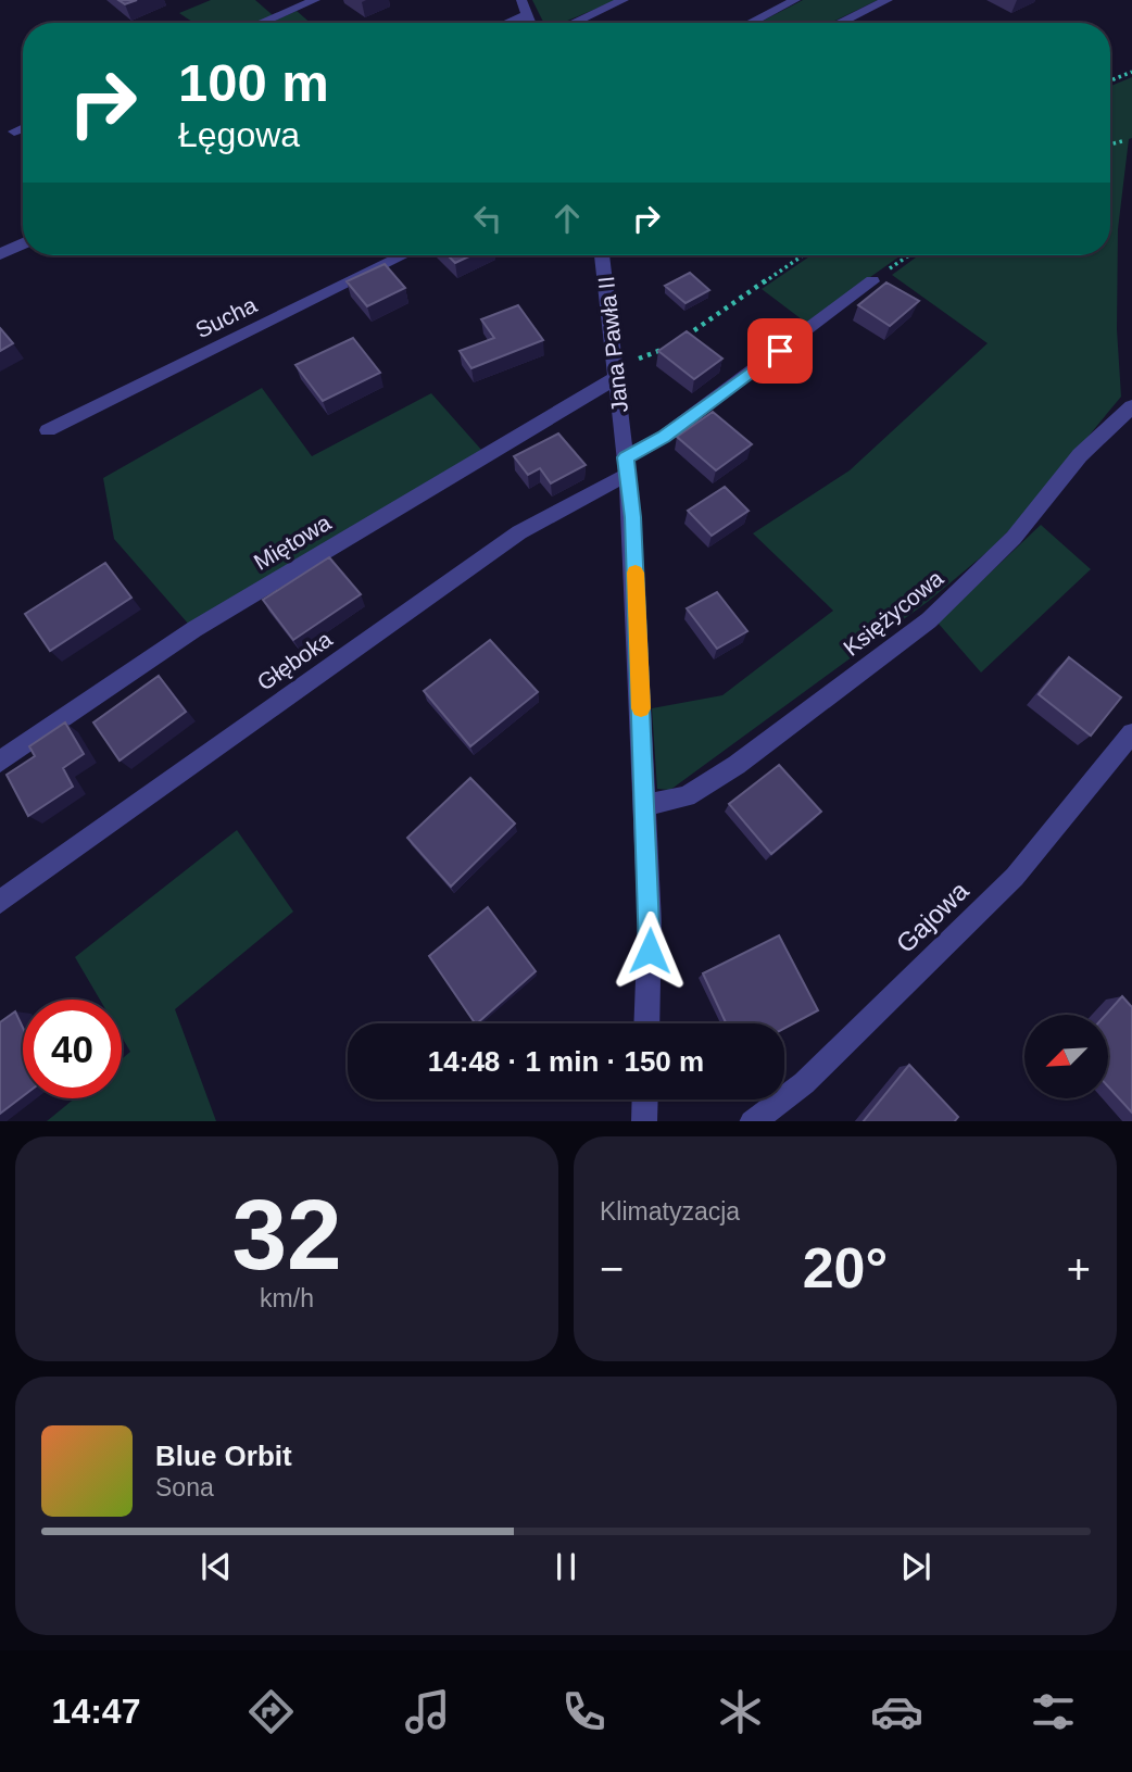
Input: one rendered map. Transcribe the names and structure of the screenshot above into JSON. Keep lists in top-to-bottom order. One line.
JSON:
{"streets":{"street":["Sucha","Jana Pawła II","Miętowa","Księżycowa","Głęboka","Gajowa"]},"crossings":[["Jana Pawła II","Miętowa"],["Jana Pawła II","Księżycowa"],["Jana Pawła II","Głęboka"]],"north":"bottom left","page":{"turn":["100 m","Łęgowa"],"limit":"40","trip":"14:48 · 1 min · 150 m","tile":[["32","km/h"],"Klimatyzacja"],"heat":["−","20°","+"],"song":["Blue Orbit","Sona"],"tabs":"14:47"}}
